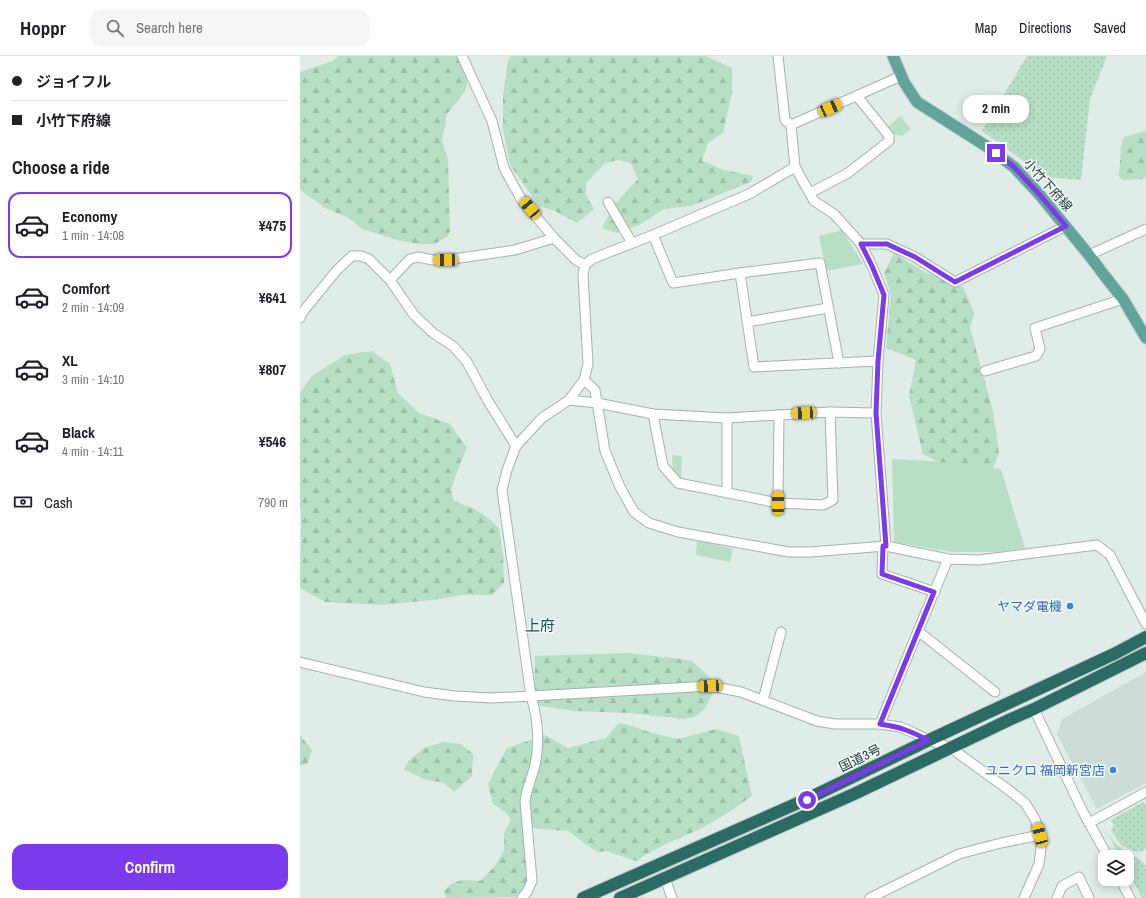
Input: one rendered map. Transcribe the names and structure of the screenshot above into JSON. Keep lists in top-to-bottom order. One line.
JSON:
{"streets":{"highway":["国道3号"],"main road":["小竹下府線"]},"districts":["上府"],"places":["ヤマダ電機","ユニクロ 福岡新宮店"],"page":{"header":"Hoppr","search":"Search here","nav":["Map","Directions","Saved"],"banner":["ジョイフル","小竹下府線"],"bubble":"2 min","heading":"Choose a ride","list":[{"name":"Economy","note":"1 min · 14:08","value":"¥475"},{"name":"Comfort","note":"2 min · 14:09","value":"¥641"},{"name":"XL","note":"3 min · 14:10","value":"¥807"},{"name":"Black","note":"4 min · 14:11","value":"¥546"}],"pay":["Cash","790 m"],"buttons":"Confirm"}}
